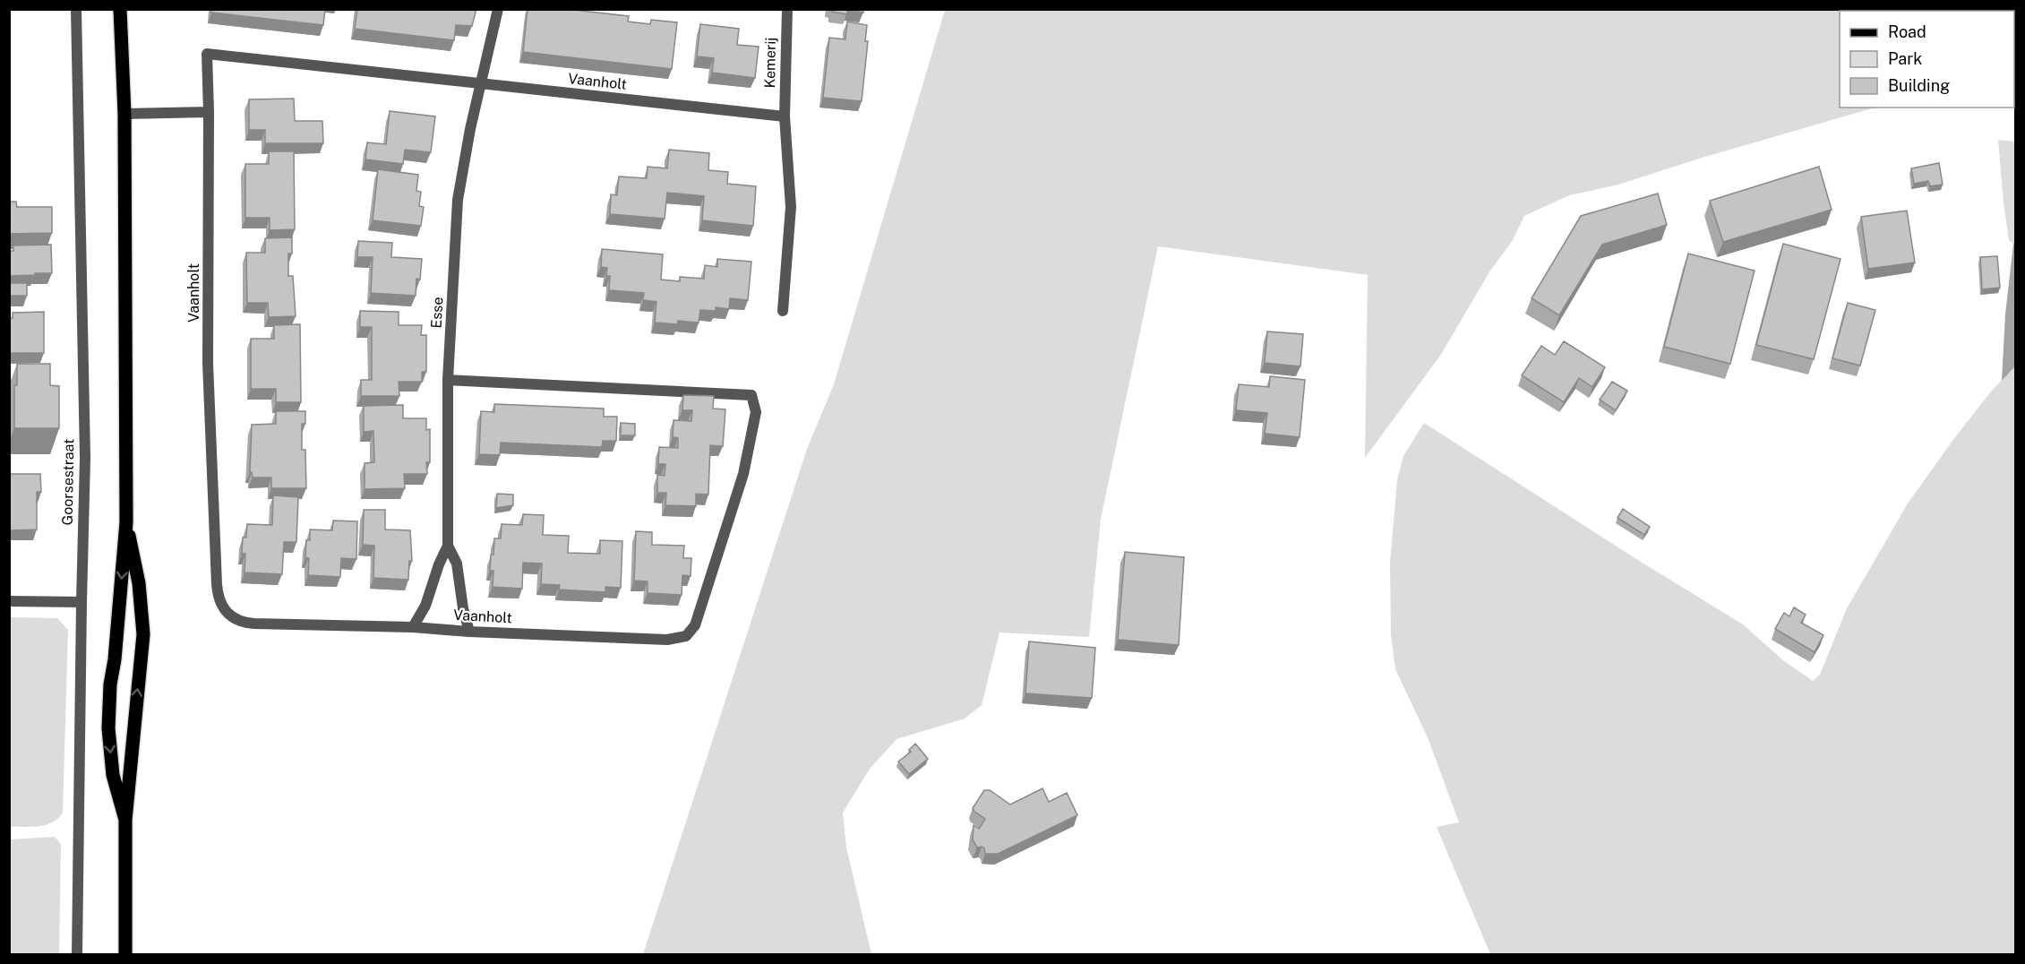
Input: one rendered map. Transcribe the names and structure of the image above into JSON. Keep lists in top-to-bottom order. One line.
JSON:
{"streets":{"street":["Kemerij","Vaanholt","Esse","Goorsestraat"]},"crossings":[["Kemerij","Vaanholt"],["Vaanholt","Esse"]],"legend":["Road","Park","Building"]}
